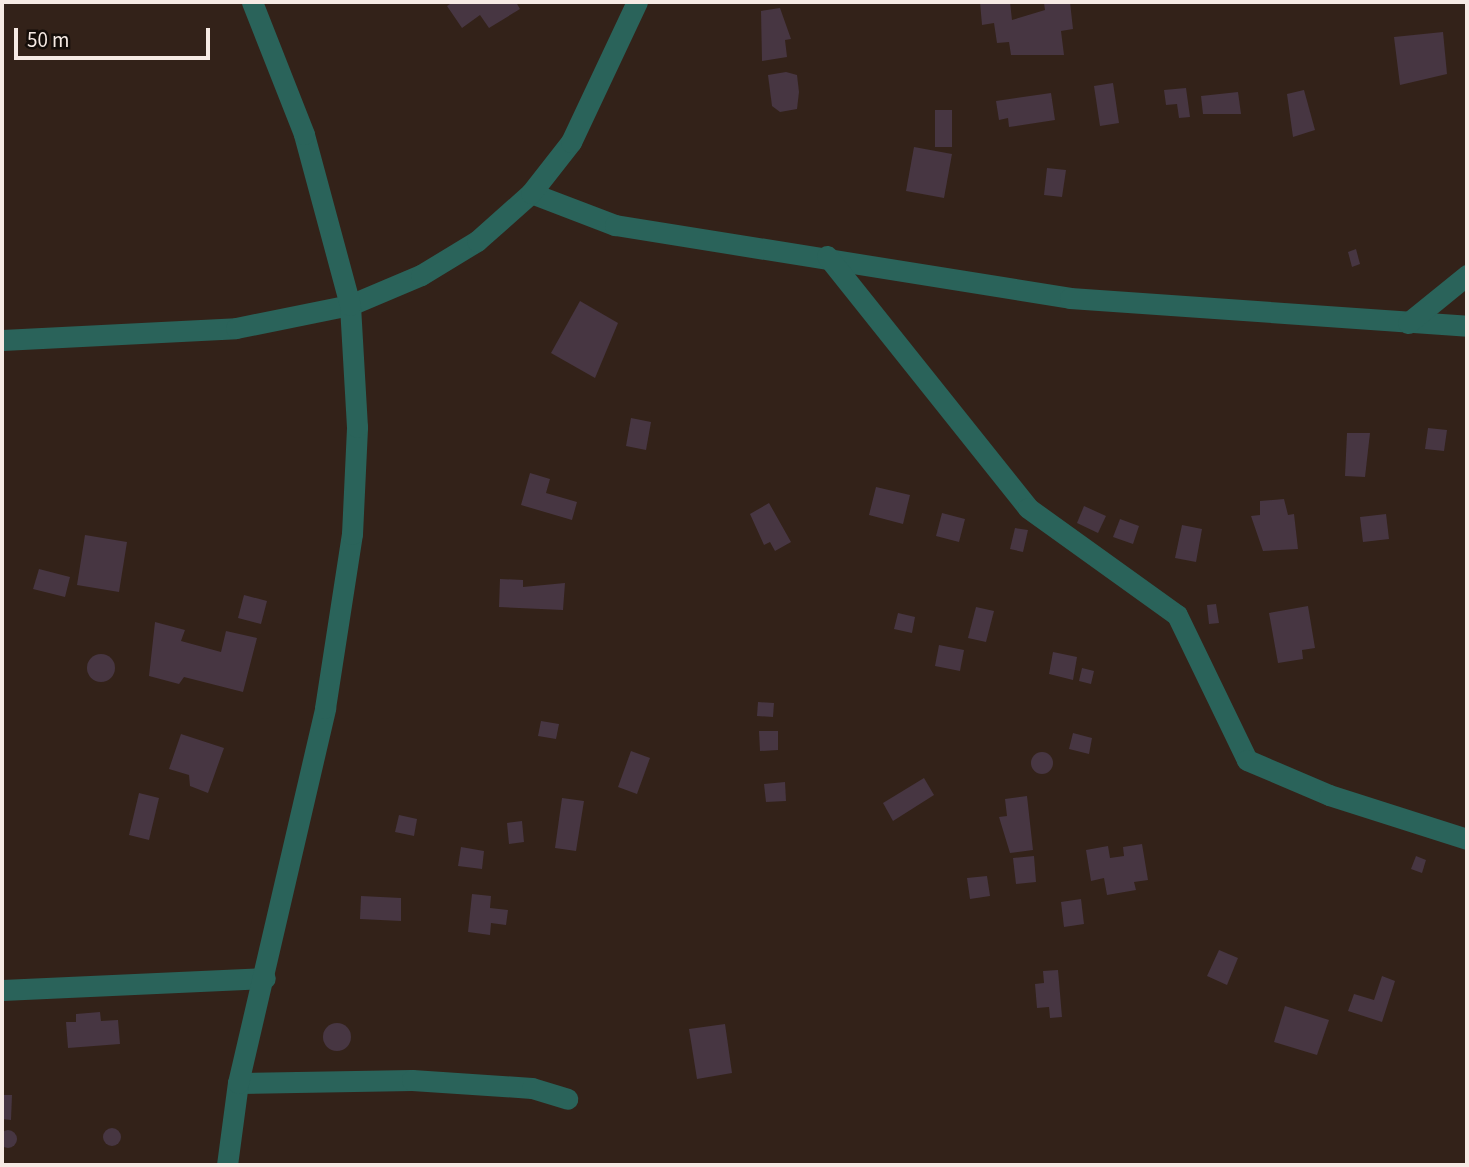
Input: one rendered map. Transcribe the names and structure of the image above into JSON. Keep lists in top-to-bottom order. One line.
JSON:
{"scale_bar":"50 m"}
